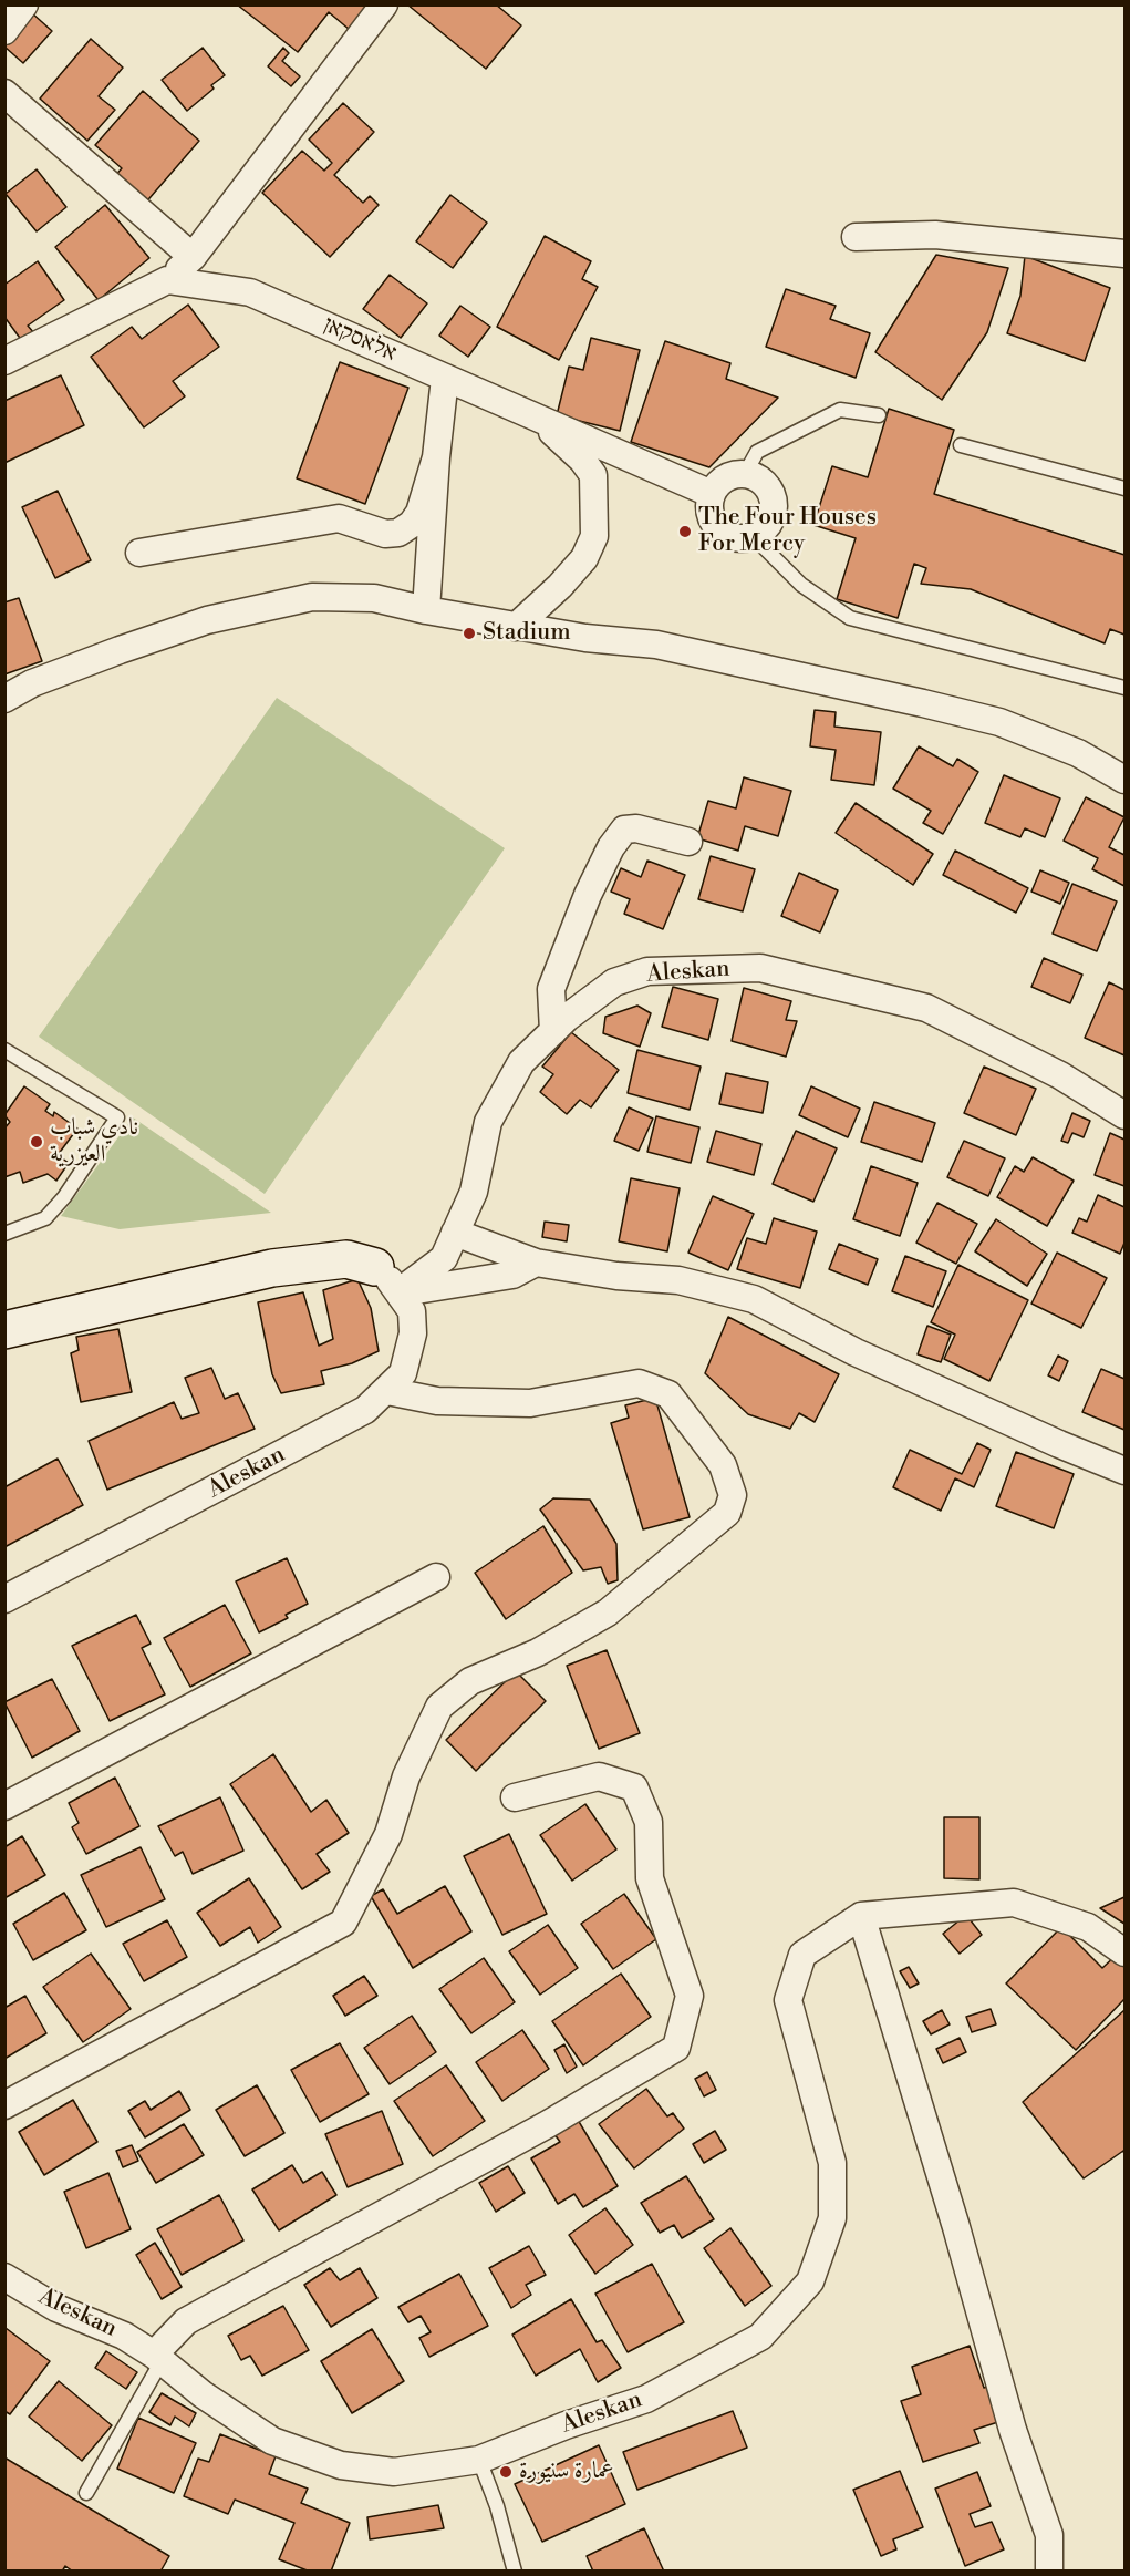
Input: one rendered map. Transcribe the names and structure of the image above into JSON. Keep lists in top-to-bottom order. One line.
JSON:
{"streets":{"street":["אלאסקאן","Aleskan"]},"places":["The Four Houses For Mercy","Stadium","نادي شباب العيزرية","عمارة سنيورة"]}
